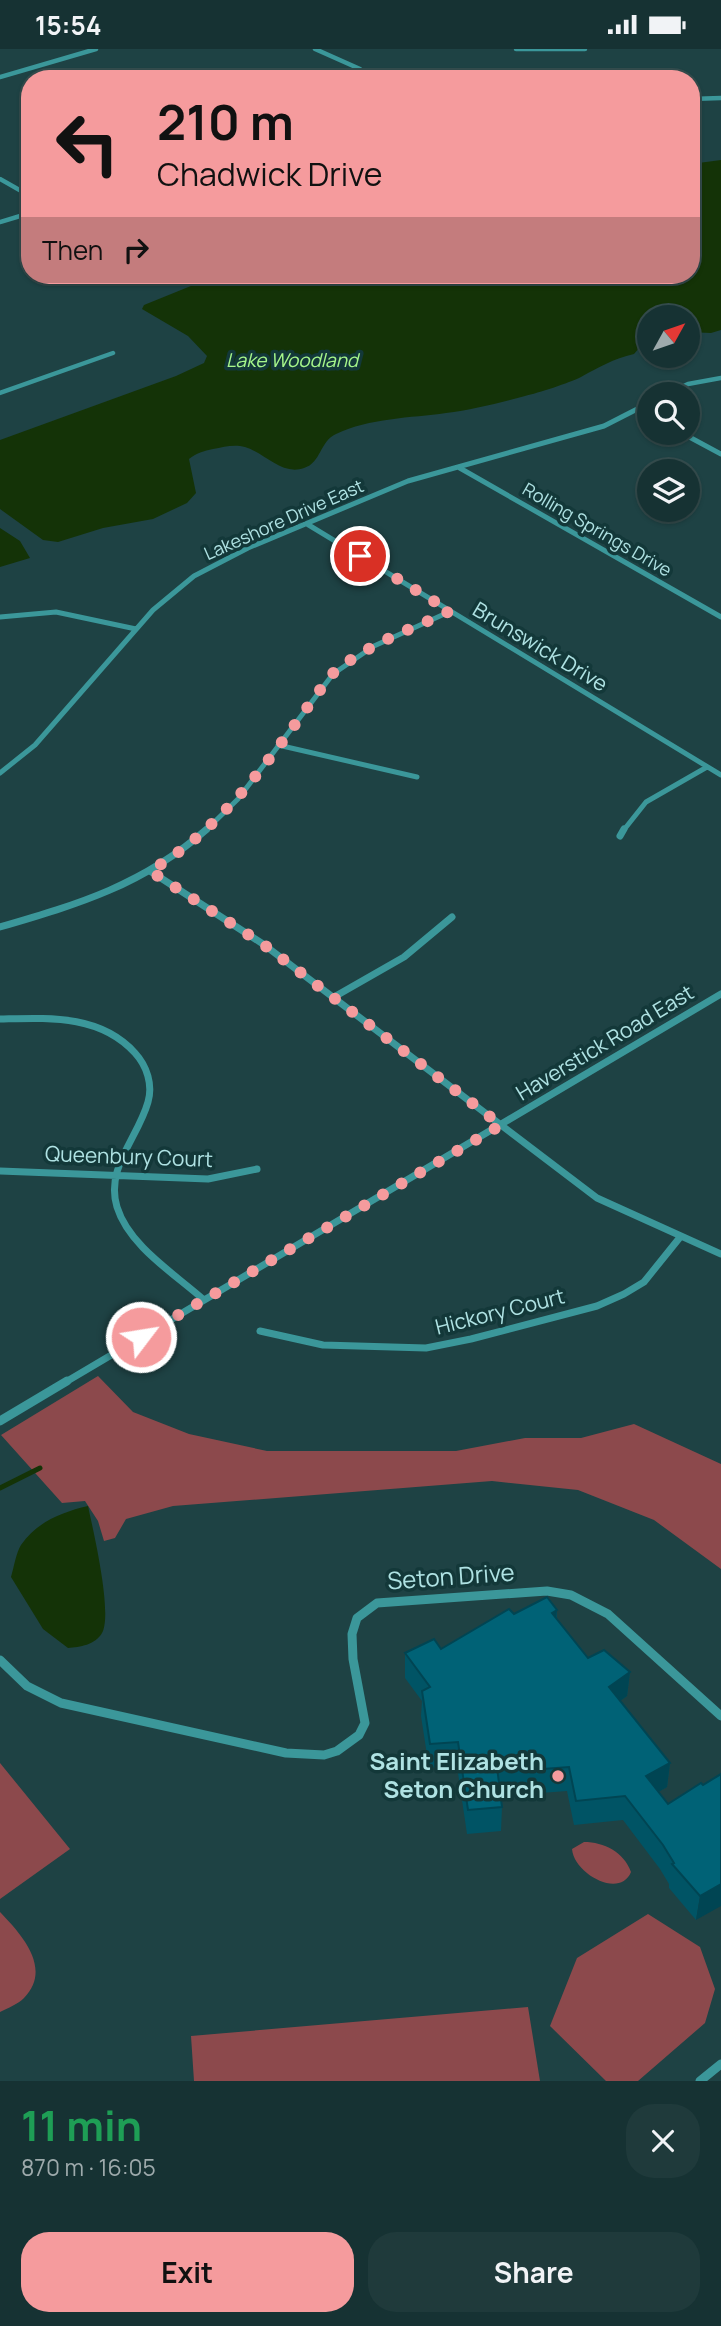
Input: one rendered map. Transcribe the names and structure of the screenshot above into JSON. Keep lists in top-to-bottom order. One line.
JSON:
{"streets":{"street":["Lakeshore Drive East","Rolling Springs Drive","Brunswick Drive","Haverstick Road East","Queenbury Court","Hickory Court","Seton Drive"]},"crossings":[["Lakeshore Drive East","Rolling Springs Drive"],["Lakeshore Drive East","Brunswick Drive"]],"water":["Lake Woodland"],"places":["Saint Elizabeth Seton Church"],"north":"top right","page":{"status":"15:54","turn":["210 m","Chadwick Drive"],"then":"Then","heading":["11 min","870 m · 16:05"],"buttons":["Exit","Share"]}}
